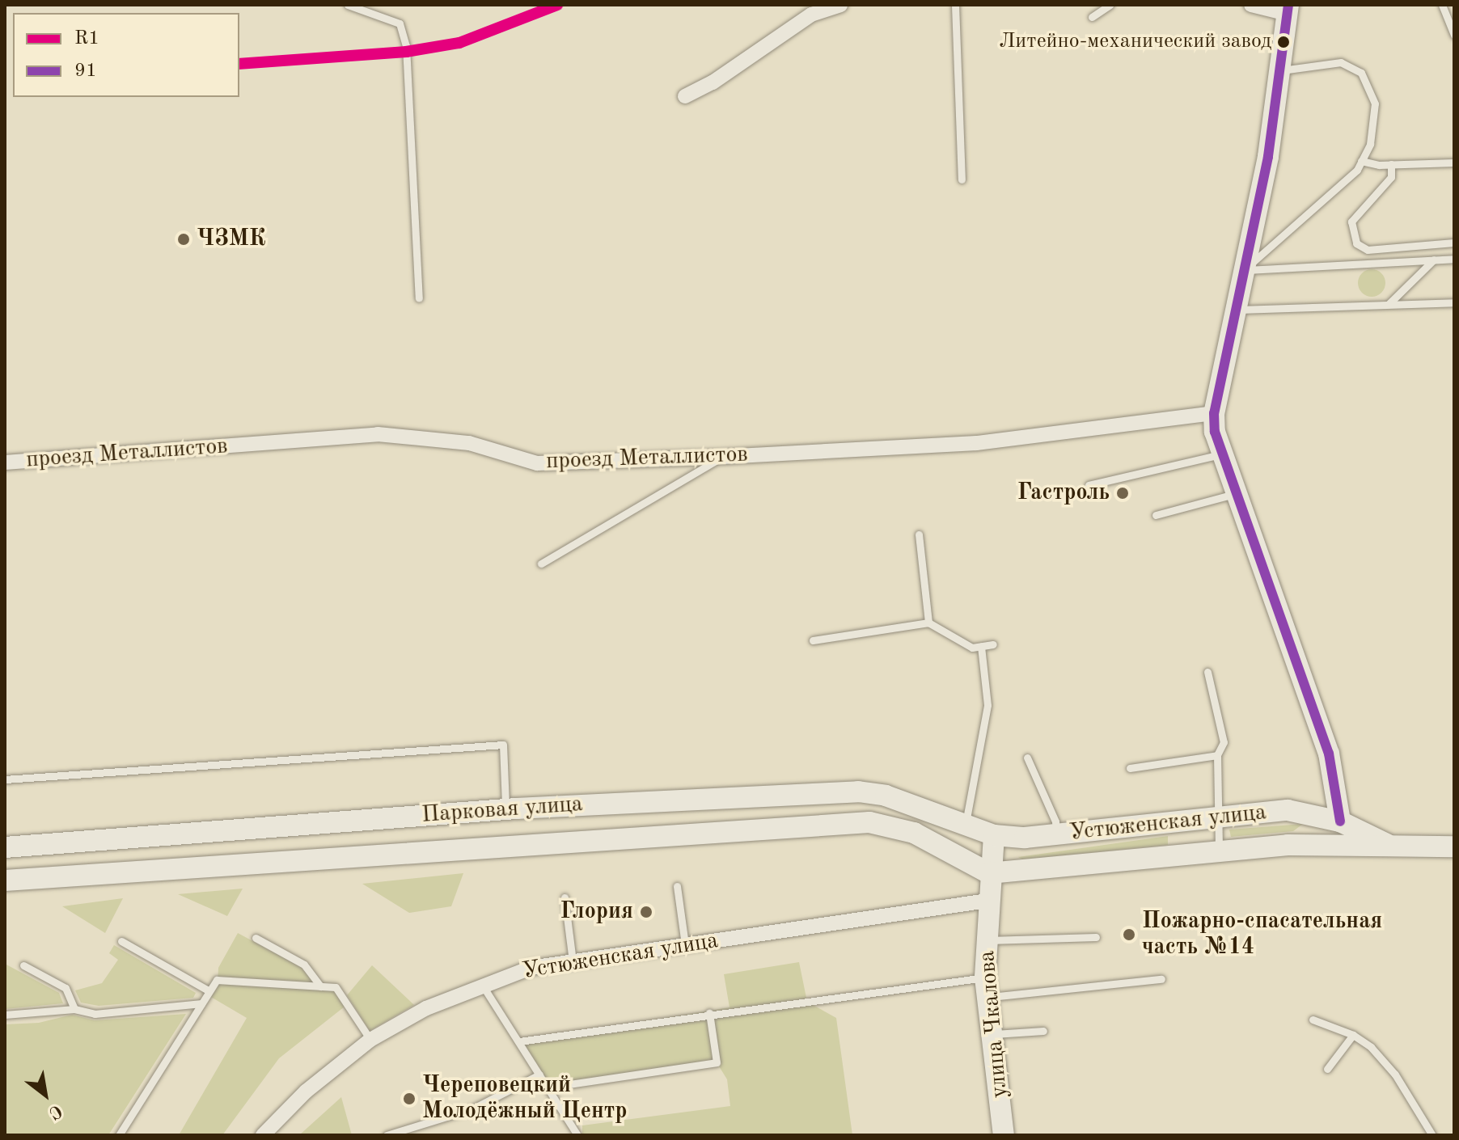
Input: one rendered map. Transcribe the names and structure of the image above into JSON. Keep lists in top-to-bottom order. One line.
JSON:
{"streets":{"main road":["Парковая улица","Устюженская улица","улица Чкалова"],"street":["проезд Металлистов"]},"crossings":[["Парковая улица","Устюженская улица"],["Парковая улица","улица Чкалова"],["Устюженская улица","улица Чкалова"]],"places":["Литейно-механический завод","ЧЗМК","Гастроль","Глория","Пожарно-спасательная часть №14","Череповецкий Молодёжный Центр"],"lines":["transit line R1","transit line 91"],"legend":["R1","91"],"north":"bottom right"}
